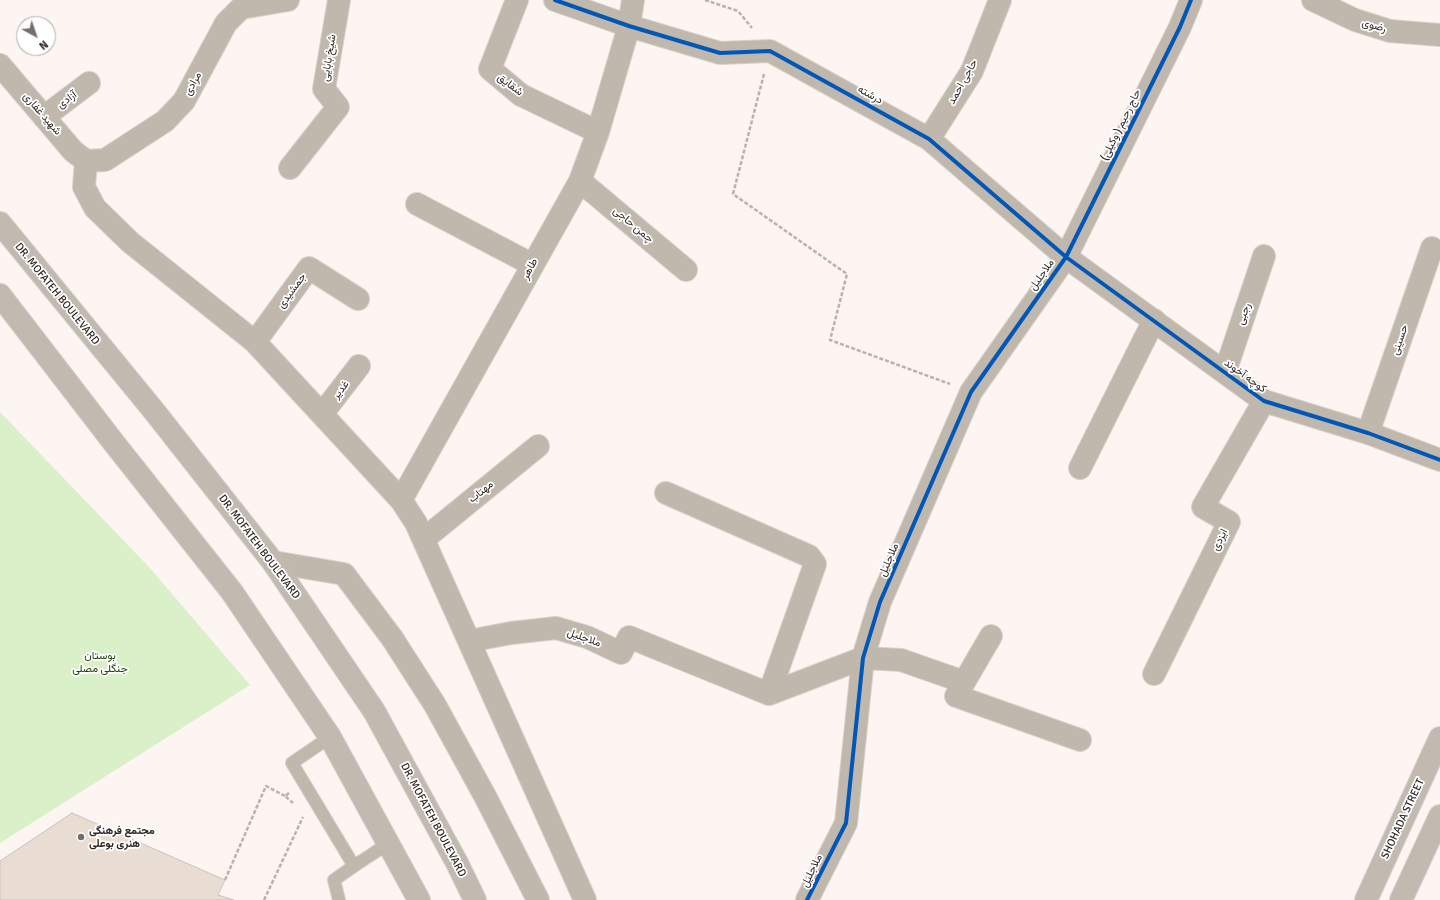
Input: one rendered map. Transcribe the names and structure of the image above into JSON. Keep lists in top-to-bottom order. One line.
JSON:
{"streets":{"main road":["DR. MOFATEH BOULEVARD","SHOHADA STREET"],"street":["رضوی","شیخ بابایی","حاجی احمد","مرادی","شقایق","درشته","آزادی","شهید غفاری","حاج رحیم ( وکیلی)","چمن حاجی","طاهر","ملاجلیل","جمشیدی","رجبی","حسینی","کوچه آخوند","غدیر","مهتاب","ایزدی"]},"crossings":[["حاجی احمد","درشته"],["مرادی","شهید غفاری"],["شقایق","طاهر"],["درشته","حاج رحیم ( وکیلی)"],["درشته","ملاجلیل"],["درشته","کوچه آخوند"],["آزادی","شهید غفاری"],["حاج رحیم ( وکیلی)","ملاجلیل"],["حاج رحیم ( وکیلی)","کوچه آخوند"],["چمن حاجی","طاهر"],["ملاجلیل","کوچه آخوند"],["رجبی","کوچه آخوند"],["حسینی","کوچه آخوند"],["کوچه آخوند","ایزدی"]],"parks":["بوستان جنگلی مصلی"],"places":["مجتمع فرهنگی هنری بوعلی"],"north":"bottom right"}
